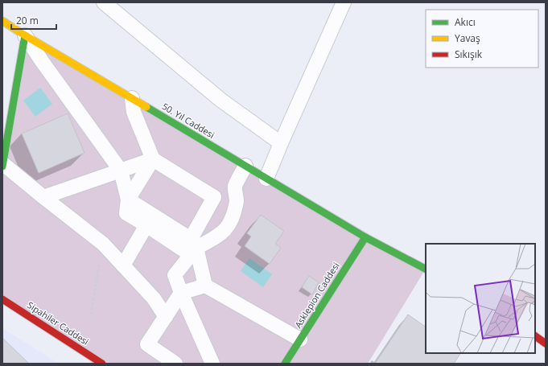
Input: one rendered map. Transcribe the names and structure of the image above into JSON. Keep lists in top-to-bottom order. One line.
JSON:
{"streets":{"main road":["50. Yıl Caddesi","Asklepion Caddesi","Sipahiler Caddesi"]},"crossings":[["50. Yıl Caddesi","Asklepion Caddesi"]],"legend":["Akıcı","Yavaş","Sıkışık"],"scale_bar":"20 m"}
